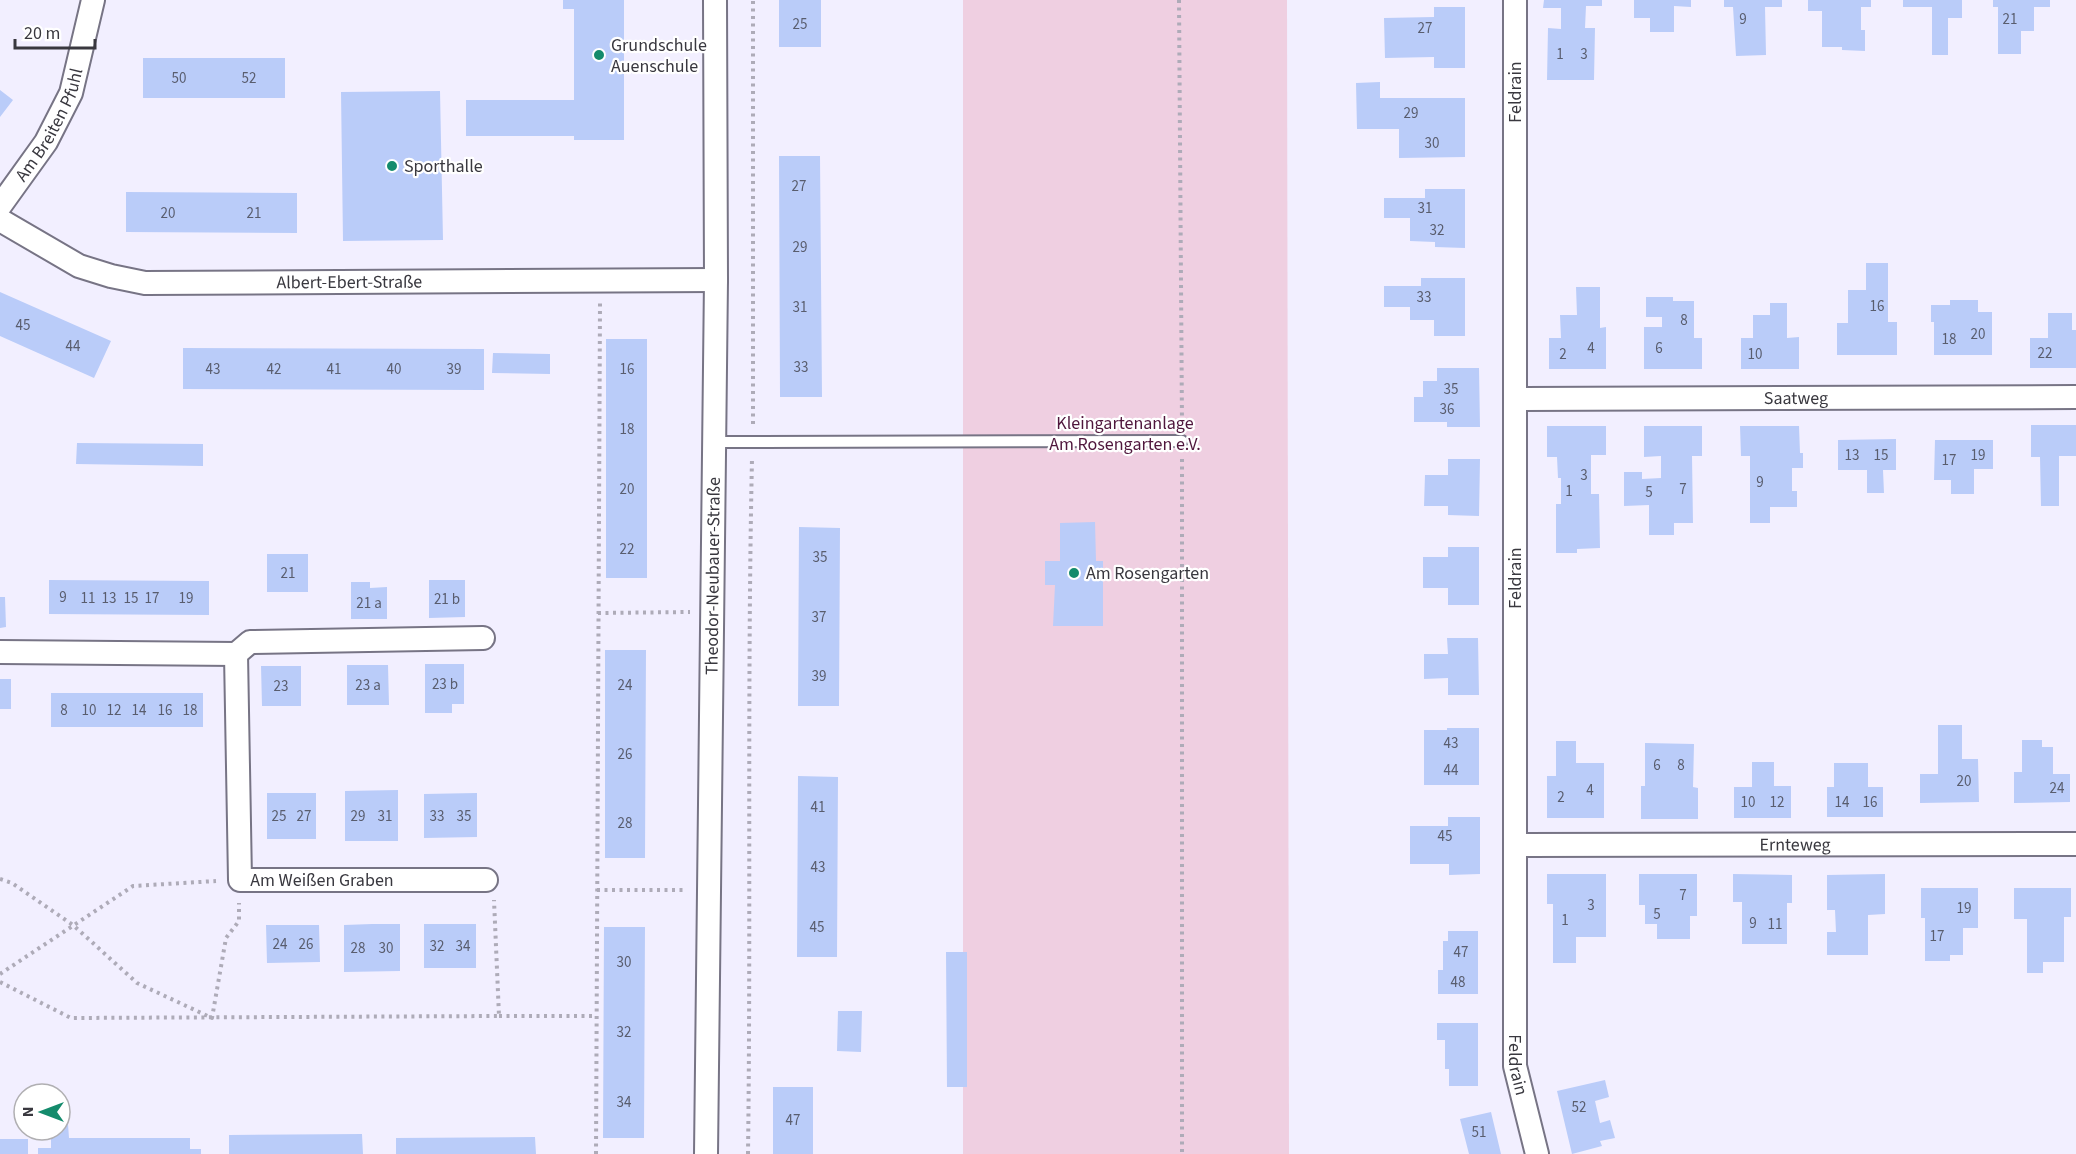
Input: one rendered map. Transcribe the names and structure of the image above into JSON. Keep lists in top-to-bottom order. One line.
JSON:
{"streets":{"street":["Feldrain","Am Breiten Pfuhl","Albert-Ebert-Straße","Saatweg","Theodor-Neubauer-Straße","Ernteweg","Am Weißen Graben"]},"crossings":[["Feldrain","Saatweg"],["Feldrain","Ernteweg"],["Albert-Ebert-Straße","Theodor-Neubauer-Straße"]],"parks":["Kleingartenanlage Am Rosengarten e.V."],"places":["Grundschule Auenschule","Sporthalle","Am Rosengarten"],"house_numbers":["9","21","25","27","1","3","50","52","29","30","27","31","20","21","32","29","33","16","31","8","45","20","18","44","4","6","22","2","10","33","43","42","41","40","39","16","35","36","18","13","15","19","17","3","9","20","7","1","5","22","35","21","9","11","13","15","17","19","21 b","21 a","37","39","23 b","23 a","24","23","8","10","12","14","16","18","43","26","6","8","44","20","24","4","2","10","12","14","16","41","25","27","29","31","33","35","28","45","43","7","3","19","5","1","9","11","45","17","24","26","32","34","28","30","47","30","48","32","34","52","47","51"],"scale_bar":"20 m","north":"left"}
